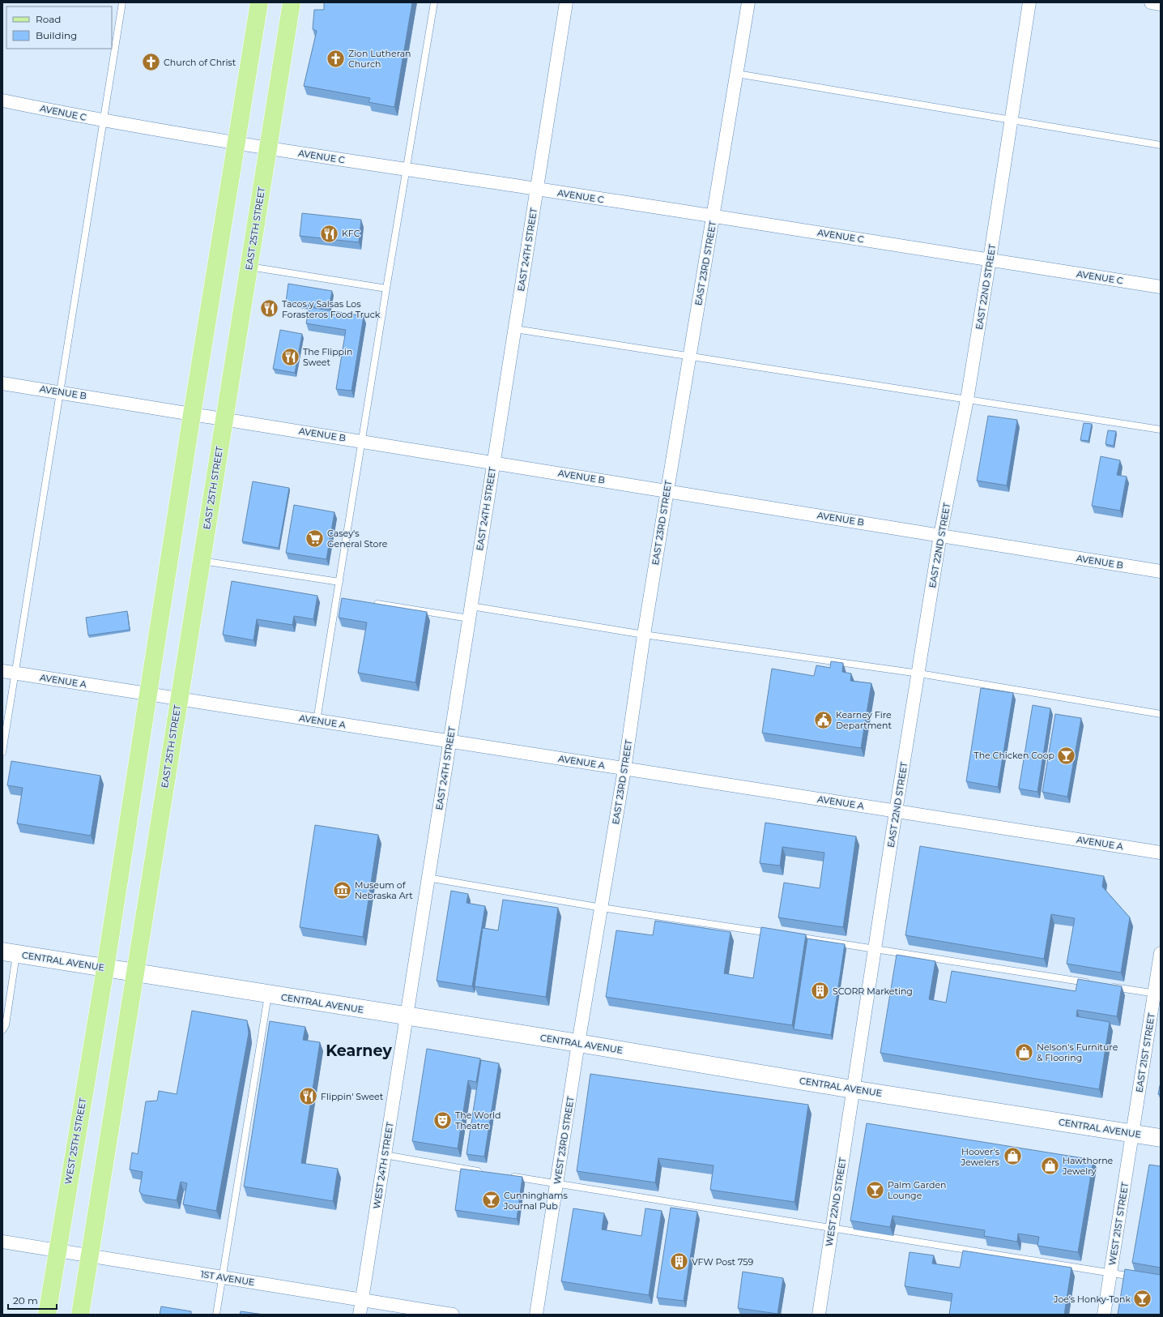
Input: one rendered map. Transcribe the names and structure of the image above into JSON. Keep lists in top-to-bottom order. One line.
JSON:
{"streets":{"main road":["EAST 25TH STREET","WEST 25TH STREET"],"street":["AVENUE C","EAST 24TH STREET","EAST 23RD STREET","EAST 22ND STREET","AVENUE B","AVENUE A","CENTRAL AVENUE","EAST 21ST STREET","WEST 23RD STREET","WEST 24TH STREET","WEST 22ND STREET","WEST 21ST STREET","1ST AVENUE"]},"crossings":[["AVENUE C","EAST 25TH STREET"],["AVENUE C","EAST 24TH STREET"],["AVENUE C","EAST 23RD STREET"],["AVENUE C","EAST 22ND STREET"],["EAST 25TH STREET","AVENUE B"],["EAST 25TH STREET","AVENUE A"],["EAST 25TH STREET","CENTRAL AVENUE"],["EAST 24TH STREET","AVENUE B"],["EAST 24TH STREET","AVENUE A"],["EAST 24TH STREET","CENTRAL AVENUE"],["EAST 24TH STREET","WEST 24TH STREET"],["EAST 23RD STREET","AVENUE B"],["EAST 23RD STREET","AVENUE A"],["EAST 23RD STREET","CENTRAL AVENUE"],["EAST 23RD STREET","WEST 23RD STREET"],["EAST 22ND STREET","AVENUE B"],["EAST 22ND STREET","AVENUE A"],["EAST 22ND STREET","CENTRAL AVENUE"],["EAST 22ND STREET","WEST 22ND STREET"],["CENTRAL AVENUE","EAST 21ST STREET"],["CENTRAL AVENUE","WEST 23RD STREET"],["CENTRAL AVENUE","WEST 25TH STREET"],["CENTRAL AVENUE","WEST 24TH STREET"],["CENTRAL AVENUE","WEST 22ND STREET"],["CENTRAL AVENUE","WEST 21ST STREET"],["EAST 21ST STREET","WEST 21ST STREET"],["WEST 25TH STREET","1ST AVENUE"],["WEST 24TH STREET","1ST AVENUE"]],"districts":["Kearney"],"places":{"church":["Zion Lutheran Church","Church of Christ"],"restaurant":["KFC","Tacos y Salsas Los Forasteros Food Truck","The Flippin Sweet","Flippin' Sweet"],"supermarket":["Casey's General Store"],"public building":["Kearney Fire Department"],"bar":["The Chicken Coop","Palm Garden Lounge","Cunninghams Journal Pub","Joe's Honky-Tonk"],"museum":["Museum of Nebraska Art"],"building":["SCORR Marketing","VFW Post 759"],"shop":["Nelson's Furniture & Flooring","Hoover's Jewelers","Hawthorne Jewelry"],"theatre":["The World Theatre"]},"legend":["Road","Building"],"scale_bar":"20 m"}
